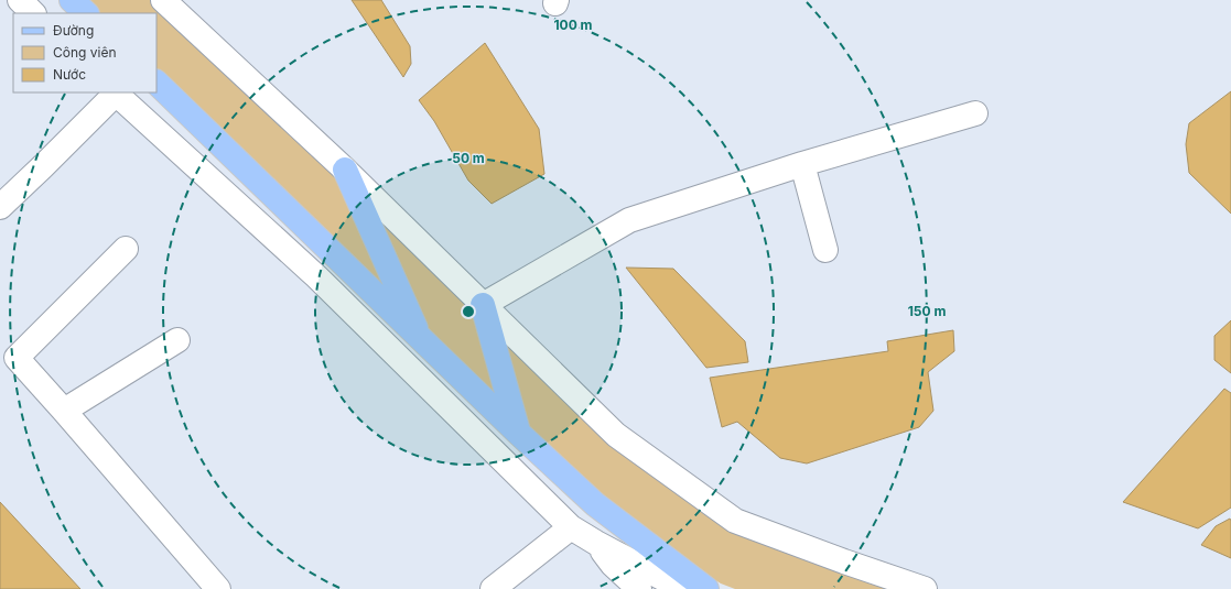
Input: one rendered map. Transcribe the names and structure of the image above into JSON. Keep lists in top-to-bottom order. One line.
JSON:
{"legend":["Đường","Công viên","Nước"],"rings":["100 m","50 m","150 m"]}
